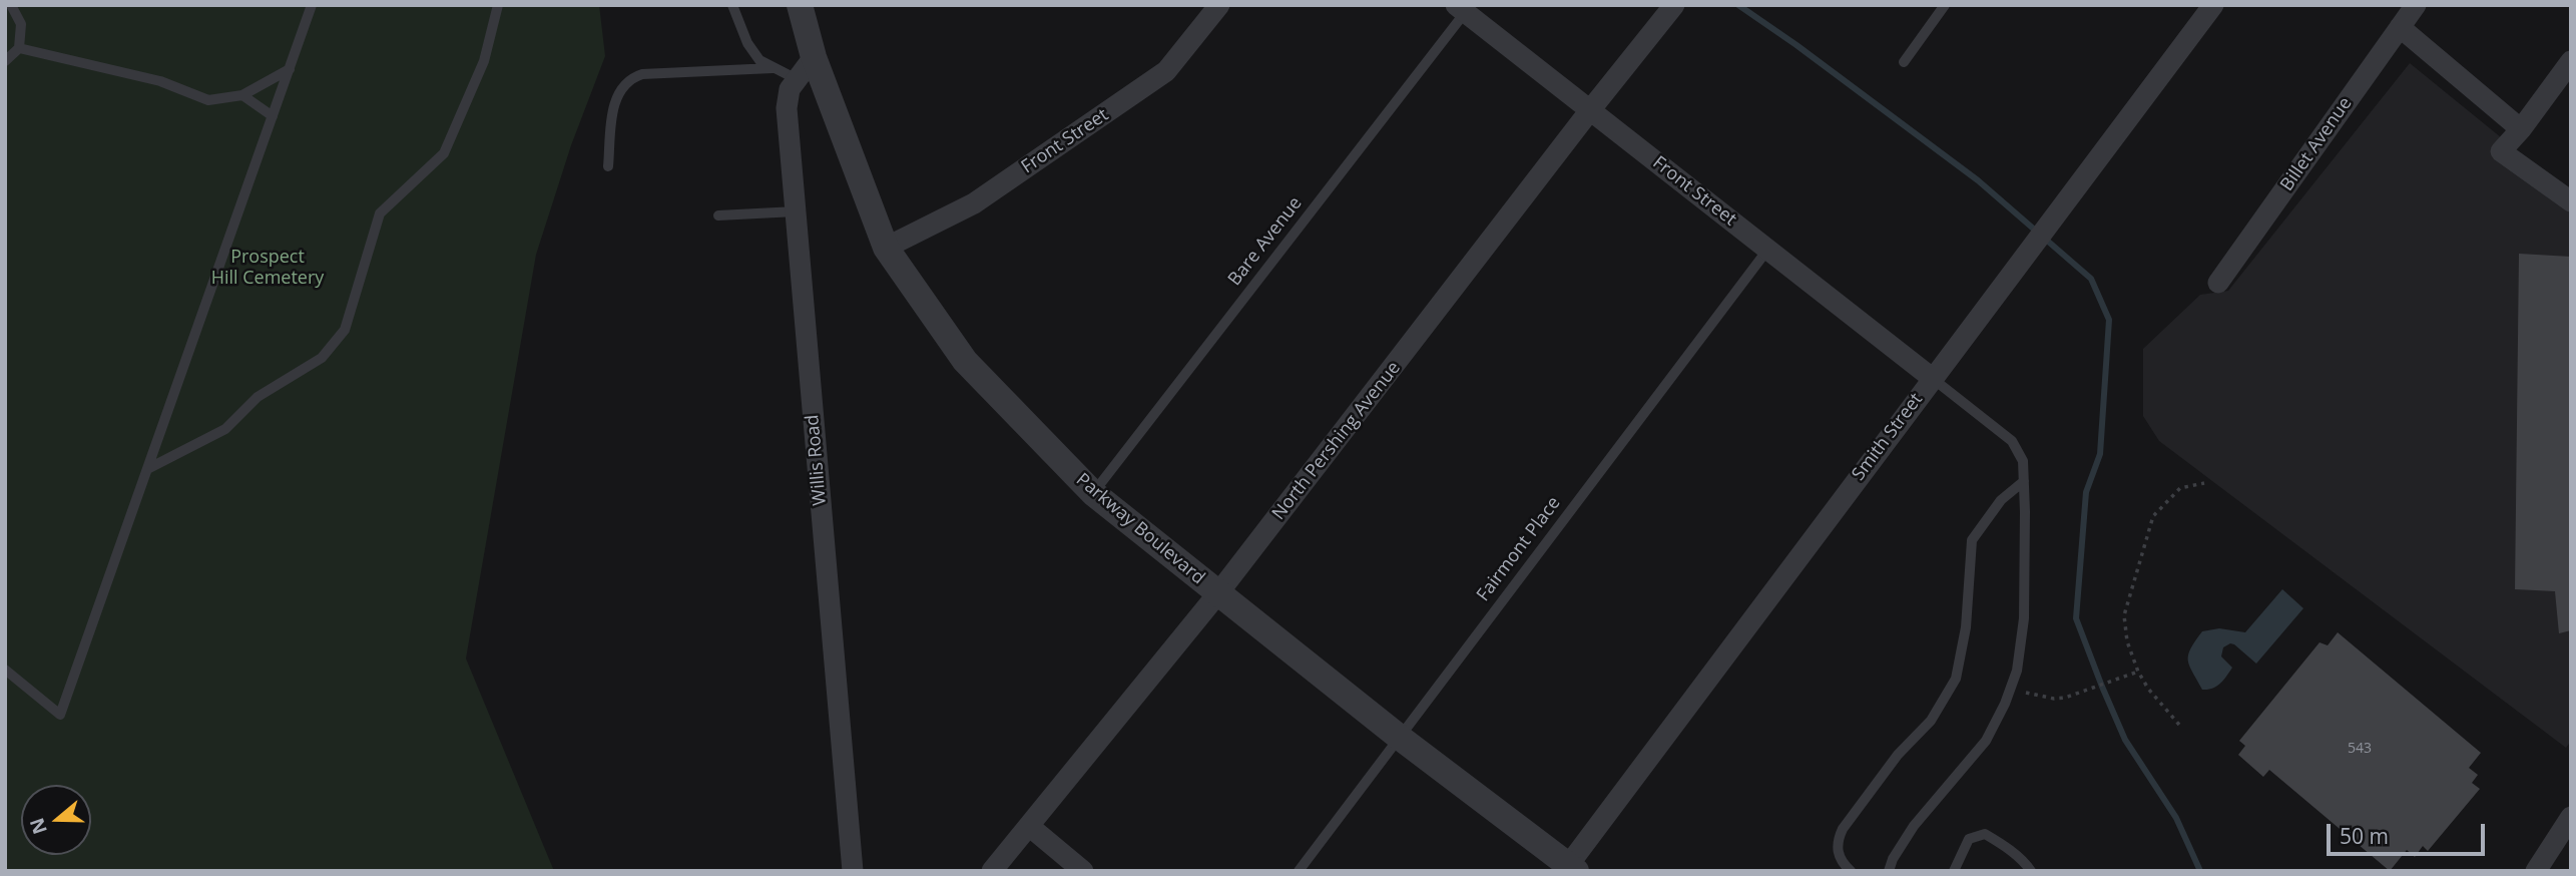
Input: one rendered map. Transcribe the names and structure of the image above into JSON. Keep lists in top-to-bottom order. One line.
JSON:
{"streets":{"street":["Front Street","Billet Avenue","Smith Street","North Pershing Avenue","Willis Road","Parkway Boulevard"],"lane":["Bare Avenue","Fairmont Place"]},"crossings":[["Front Street","Bare Avenue"],["Front Street","Smith Street"],["Front Street","North Pershing Avenue"],["Front Street","Parkway Boulevard"],["Front Street","Fairmont Place"],["Bare Avenue","Parkway Boulevard"],["Smith Street","Parkway Boulevard"],["North Pershing Avenue","Parkway Boulevard"],["Willis Road","Parkway Boulevard"],["Parkway Boulevard","Fairmont Place"]],"parks":["Prospect Hill Cemetery"],"house_numbers":["543"],"scale_bar":"50 m","north":"left"}
